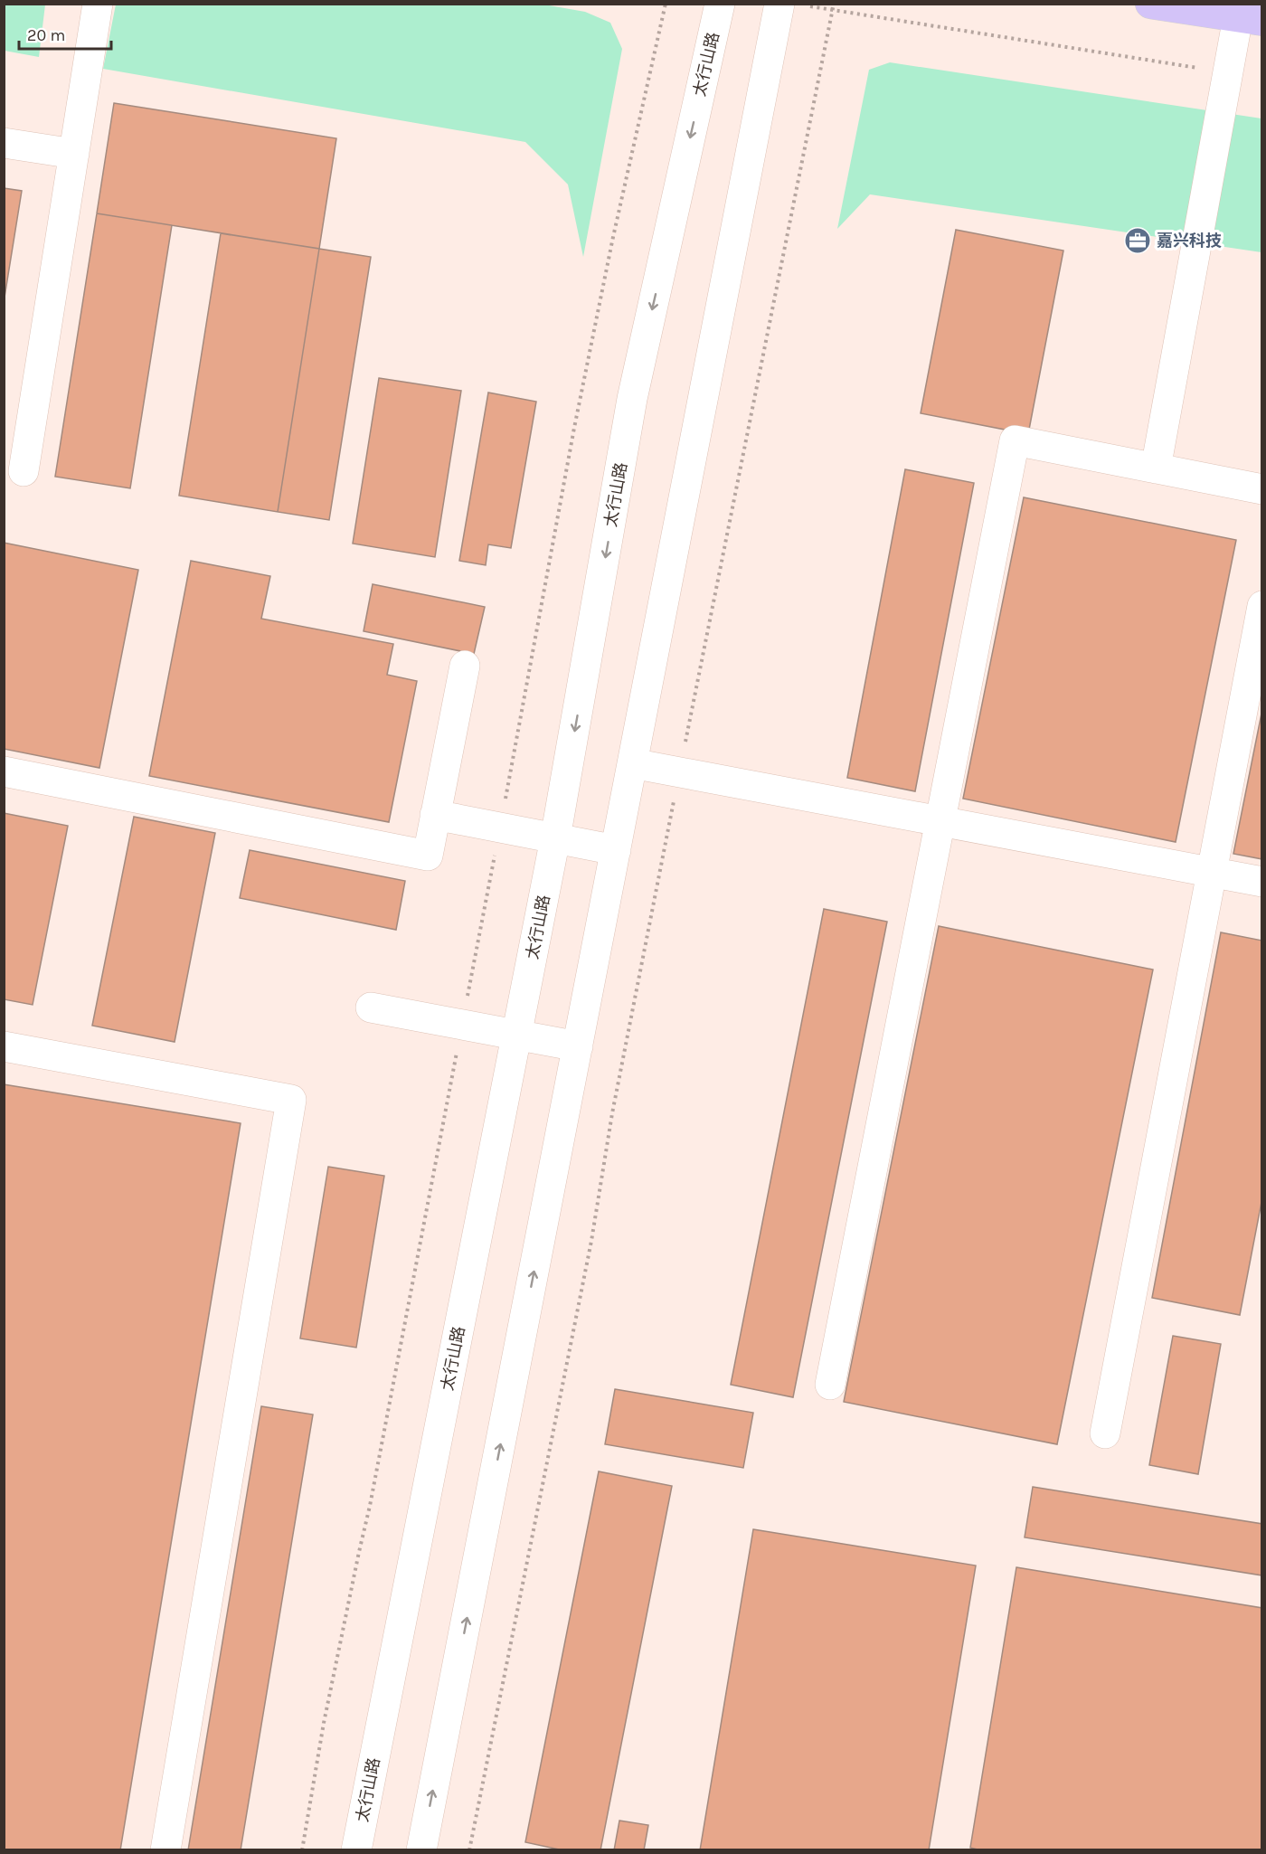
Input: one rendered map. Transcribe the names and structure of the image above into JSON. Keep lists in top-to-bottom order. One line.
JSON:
{"streets":{"street":["太行山路"]},"places":{"office":["嘉兴科技"]},"scale_bar":"20 m"}
